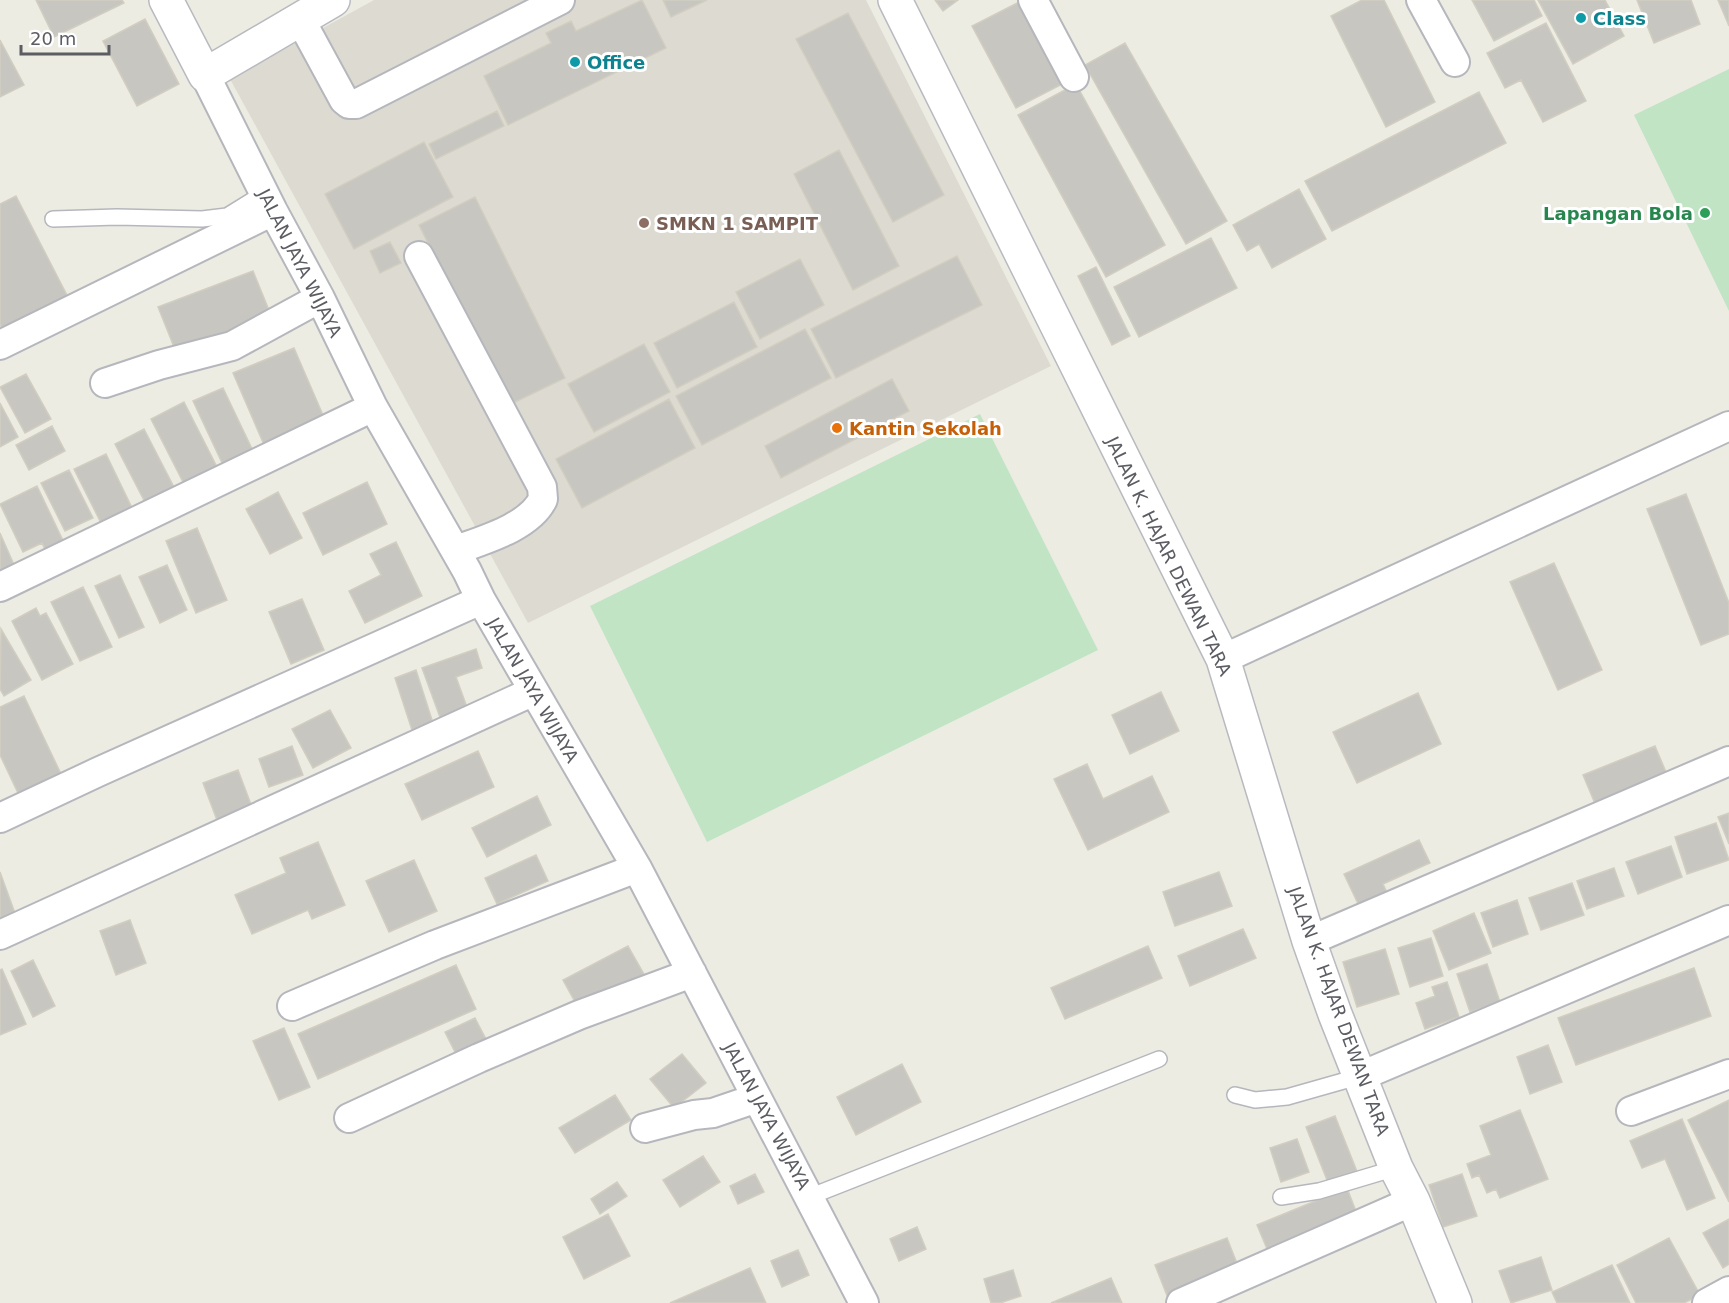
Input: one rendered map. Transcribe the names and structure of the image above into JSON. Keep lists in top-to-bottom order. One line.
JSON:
{"streets":{"street":["JALAN JAYA WIJAYA","JALAN K. HAJAR DEWAN TARA"]},"places":["Class","Office","Lapangan Bola","SMKN 1 SAMPIT","Kantin Sekolah"],"scale_bar":"20 m"}
